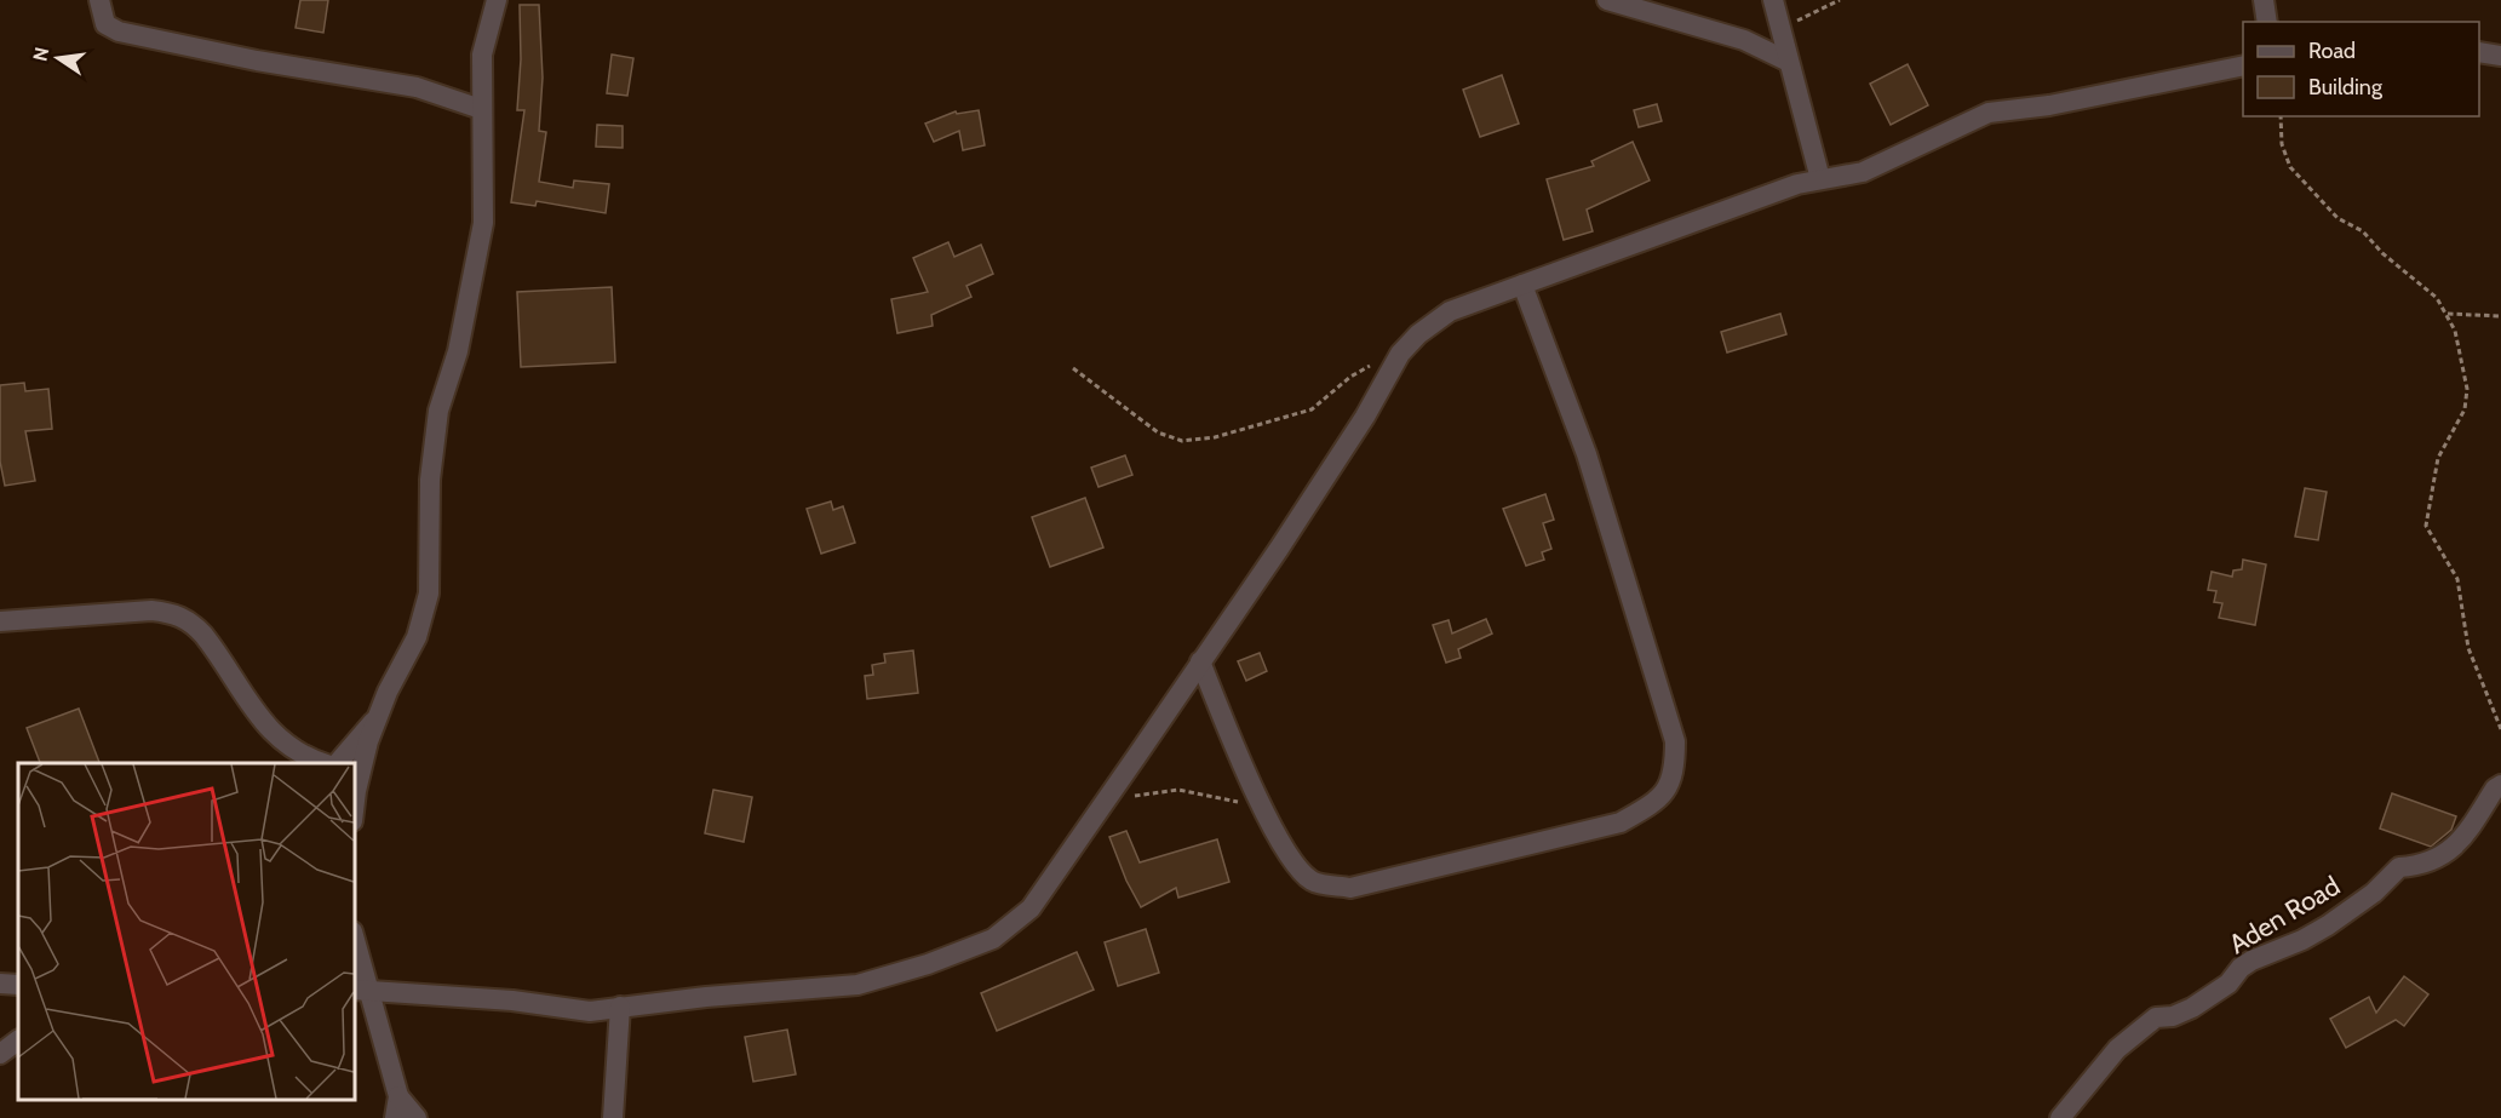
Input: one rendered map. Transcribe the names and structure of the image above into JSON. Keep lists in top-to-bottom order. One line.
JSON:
{"streets":{"street":["Aden Road"]},"legend":["Road","Building"],"north":"left"}
